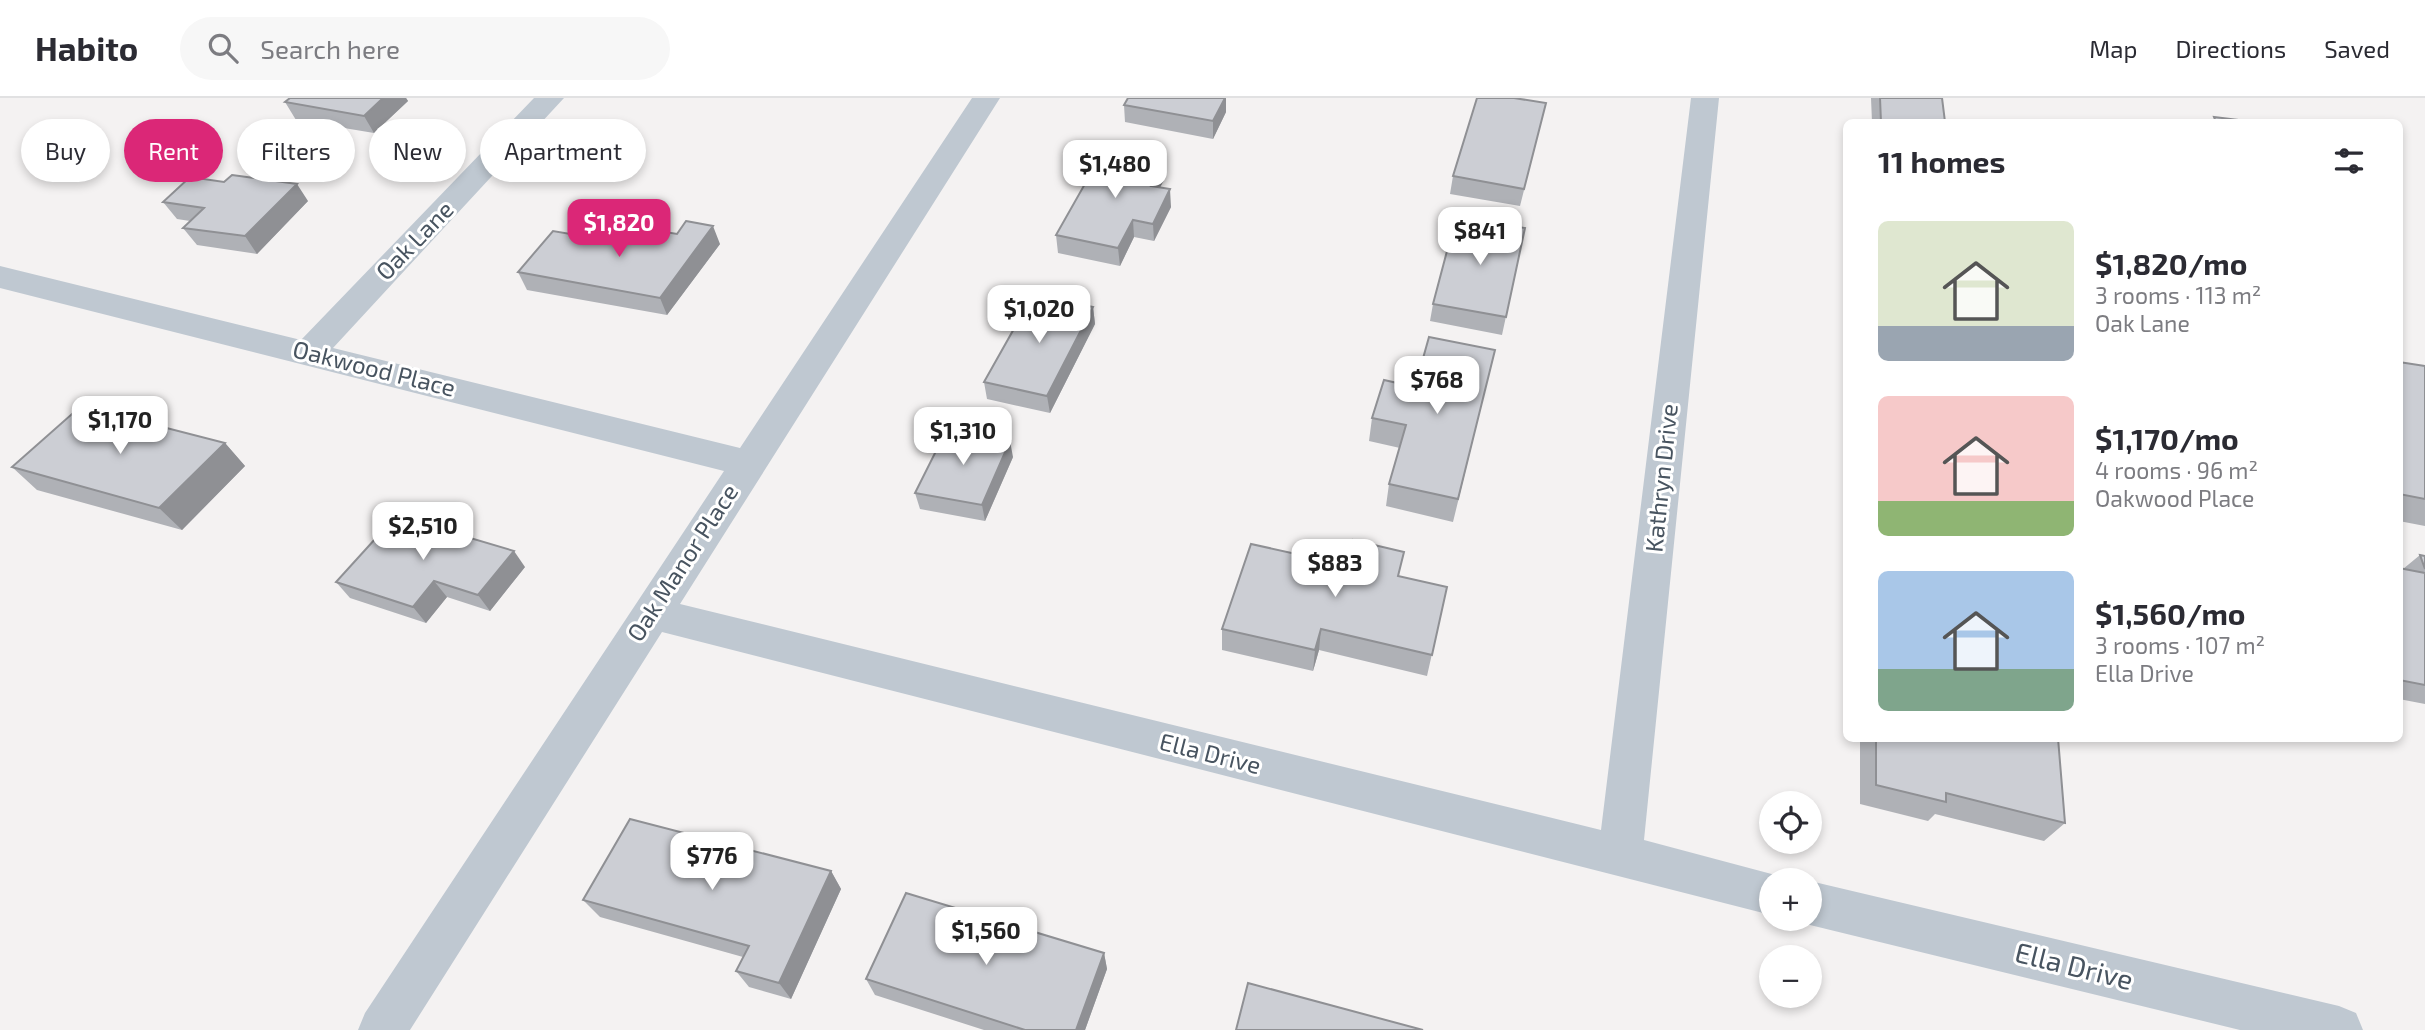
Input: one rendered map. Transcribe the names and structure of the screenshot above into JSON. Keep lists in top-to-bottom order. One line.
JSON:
{"streets":{"street":["Oak Lane","Oakwood Place","Kathryn Drive","Oak Manor Place","Ella Drive"]},"crossings":[["Oak Lane","Oakwood Place"],["Oakwood Place","Oak Manor Place"],["Kathryn Drive","Ella Drive"],["Oak Manor Place","Ella Drive"]],"page":{"header":"Habito","search":"Search here","nav":["Map","Directions","Saved"],"chip":["Buy","Rent","Filters","New","Apartment"],"heading":"11 homes","price":["$1,480","$1,820","$841","$1,020","$768","$1,170","$1,310","$2,510","$883","$776","$1,560"],"list":[{"name":"$1,820/mo","note":"3 rooms · 113 m² · Oak Lane"},{"name":"$1,170/mo","note":"4 rooms · 96 m² · Oakwood Place"},{"name":"$1,560/mo","note":"3 rooms · 107 m² · Ella Drive"}],"map_buttons":["+","−"]}}
